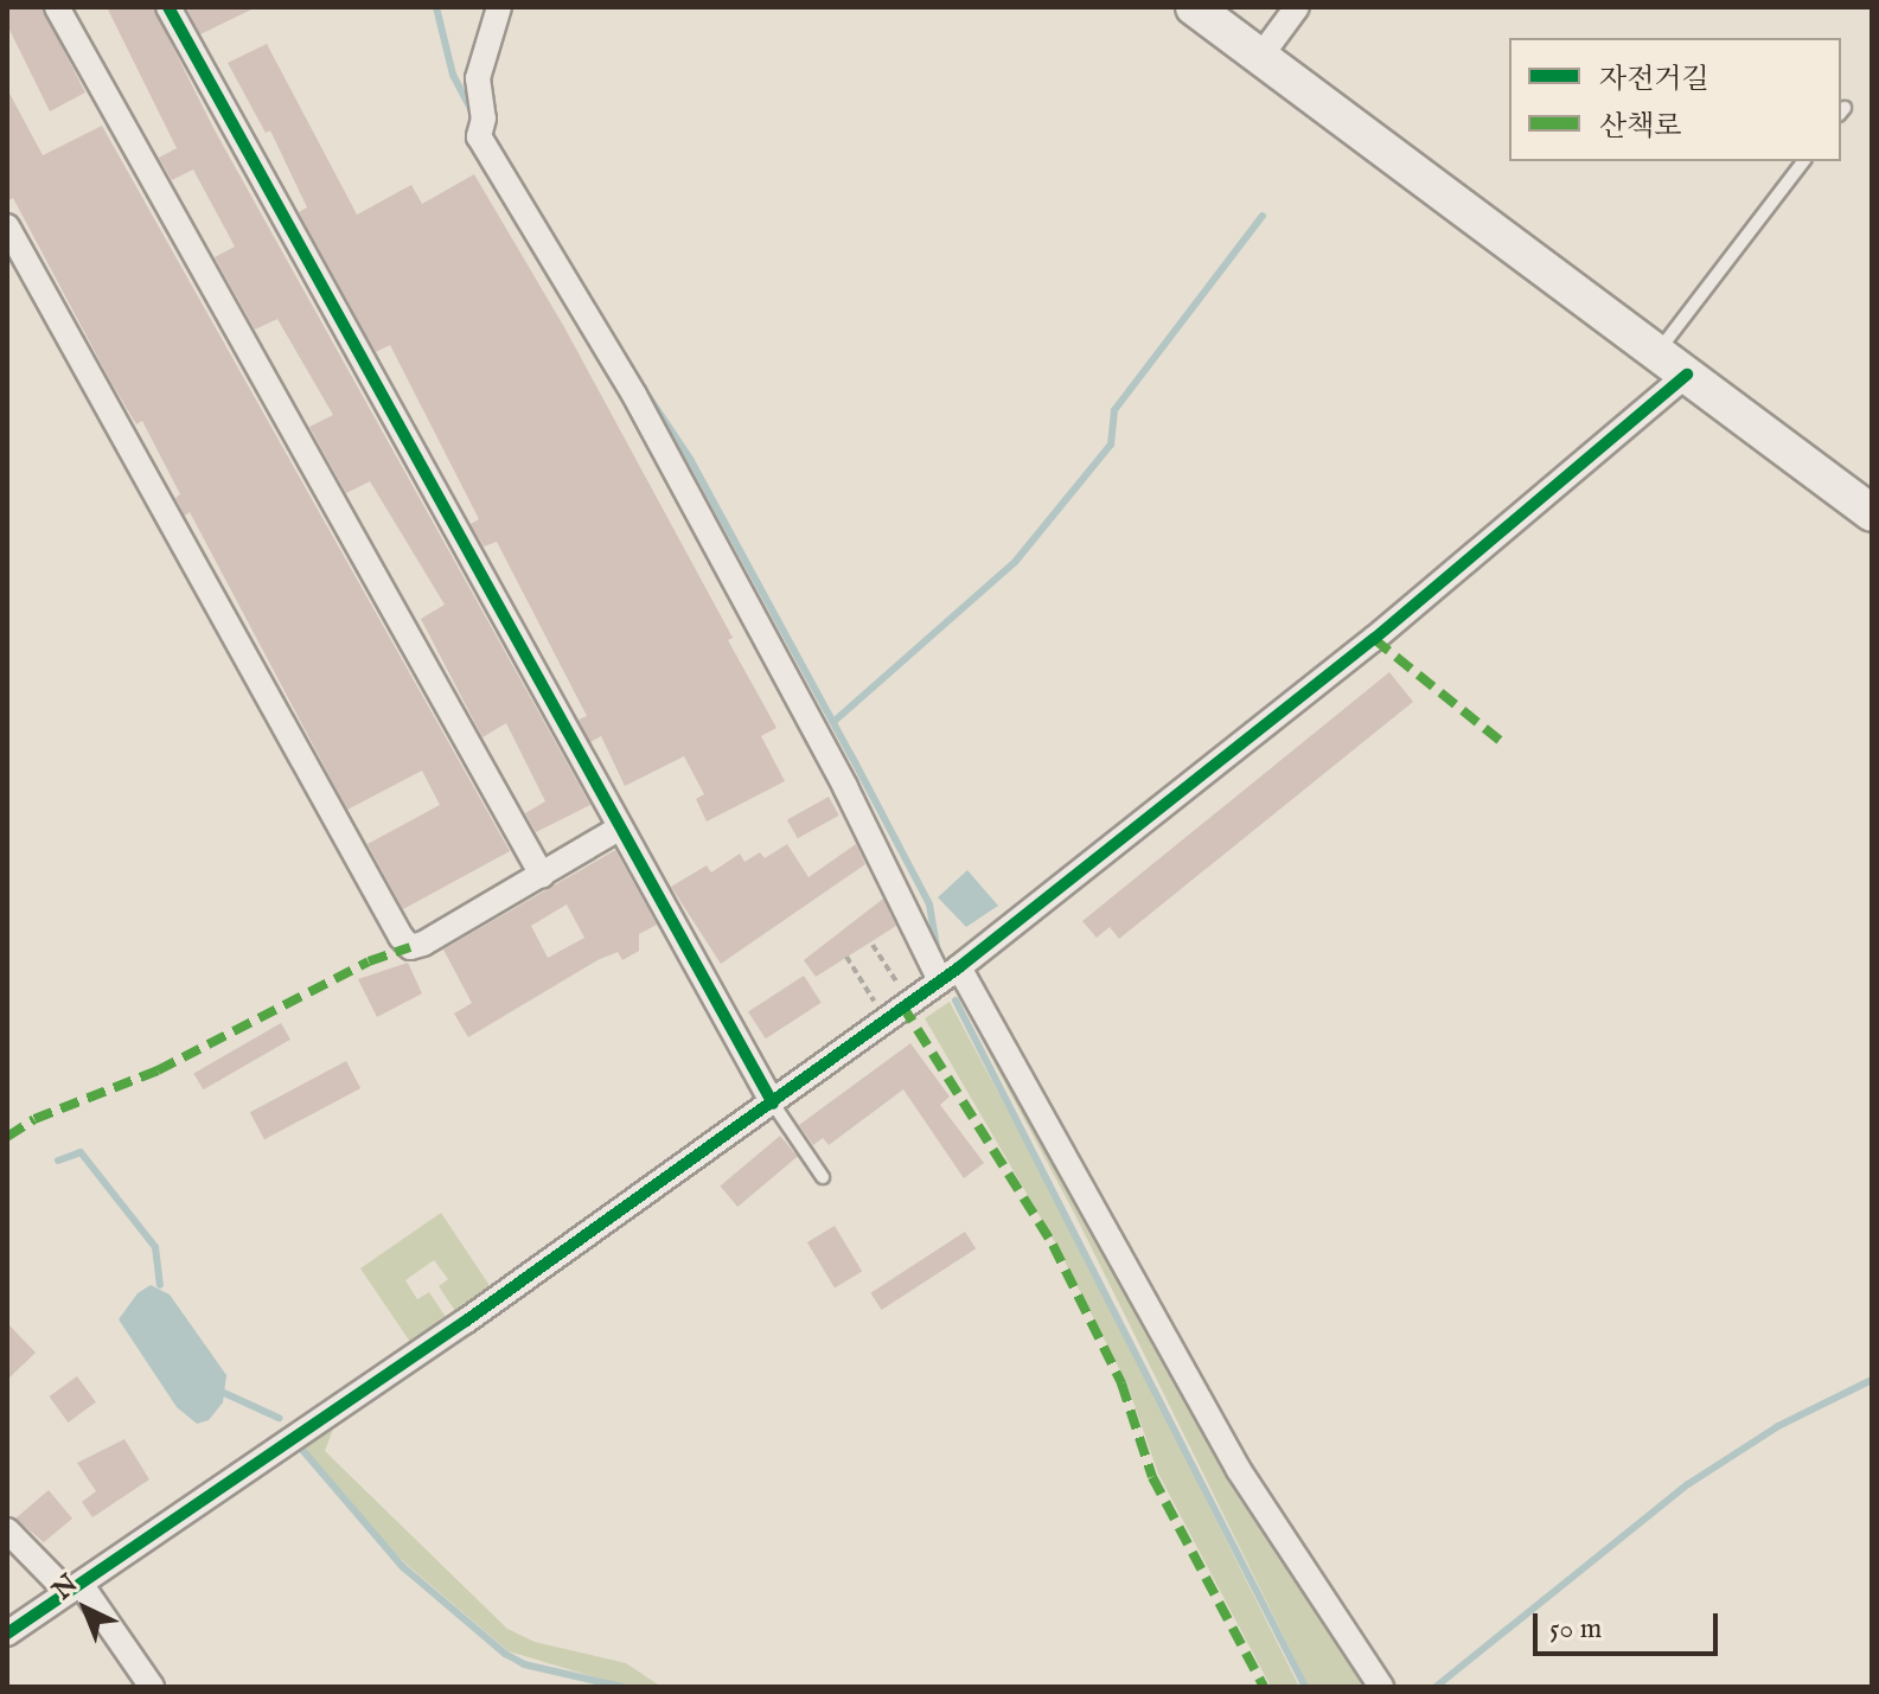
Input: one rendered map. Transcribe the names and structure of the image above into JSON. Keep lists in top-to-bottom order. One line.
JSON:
{"legend":["자전거길","산책로"],"scale_bar":"50 m","north":"top left"}
